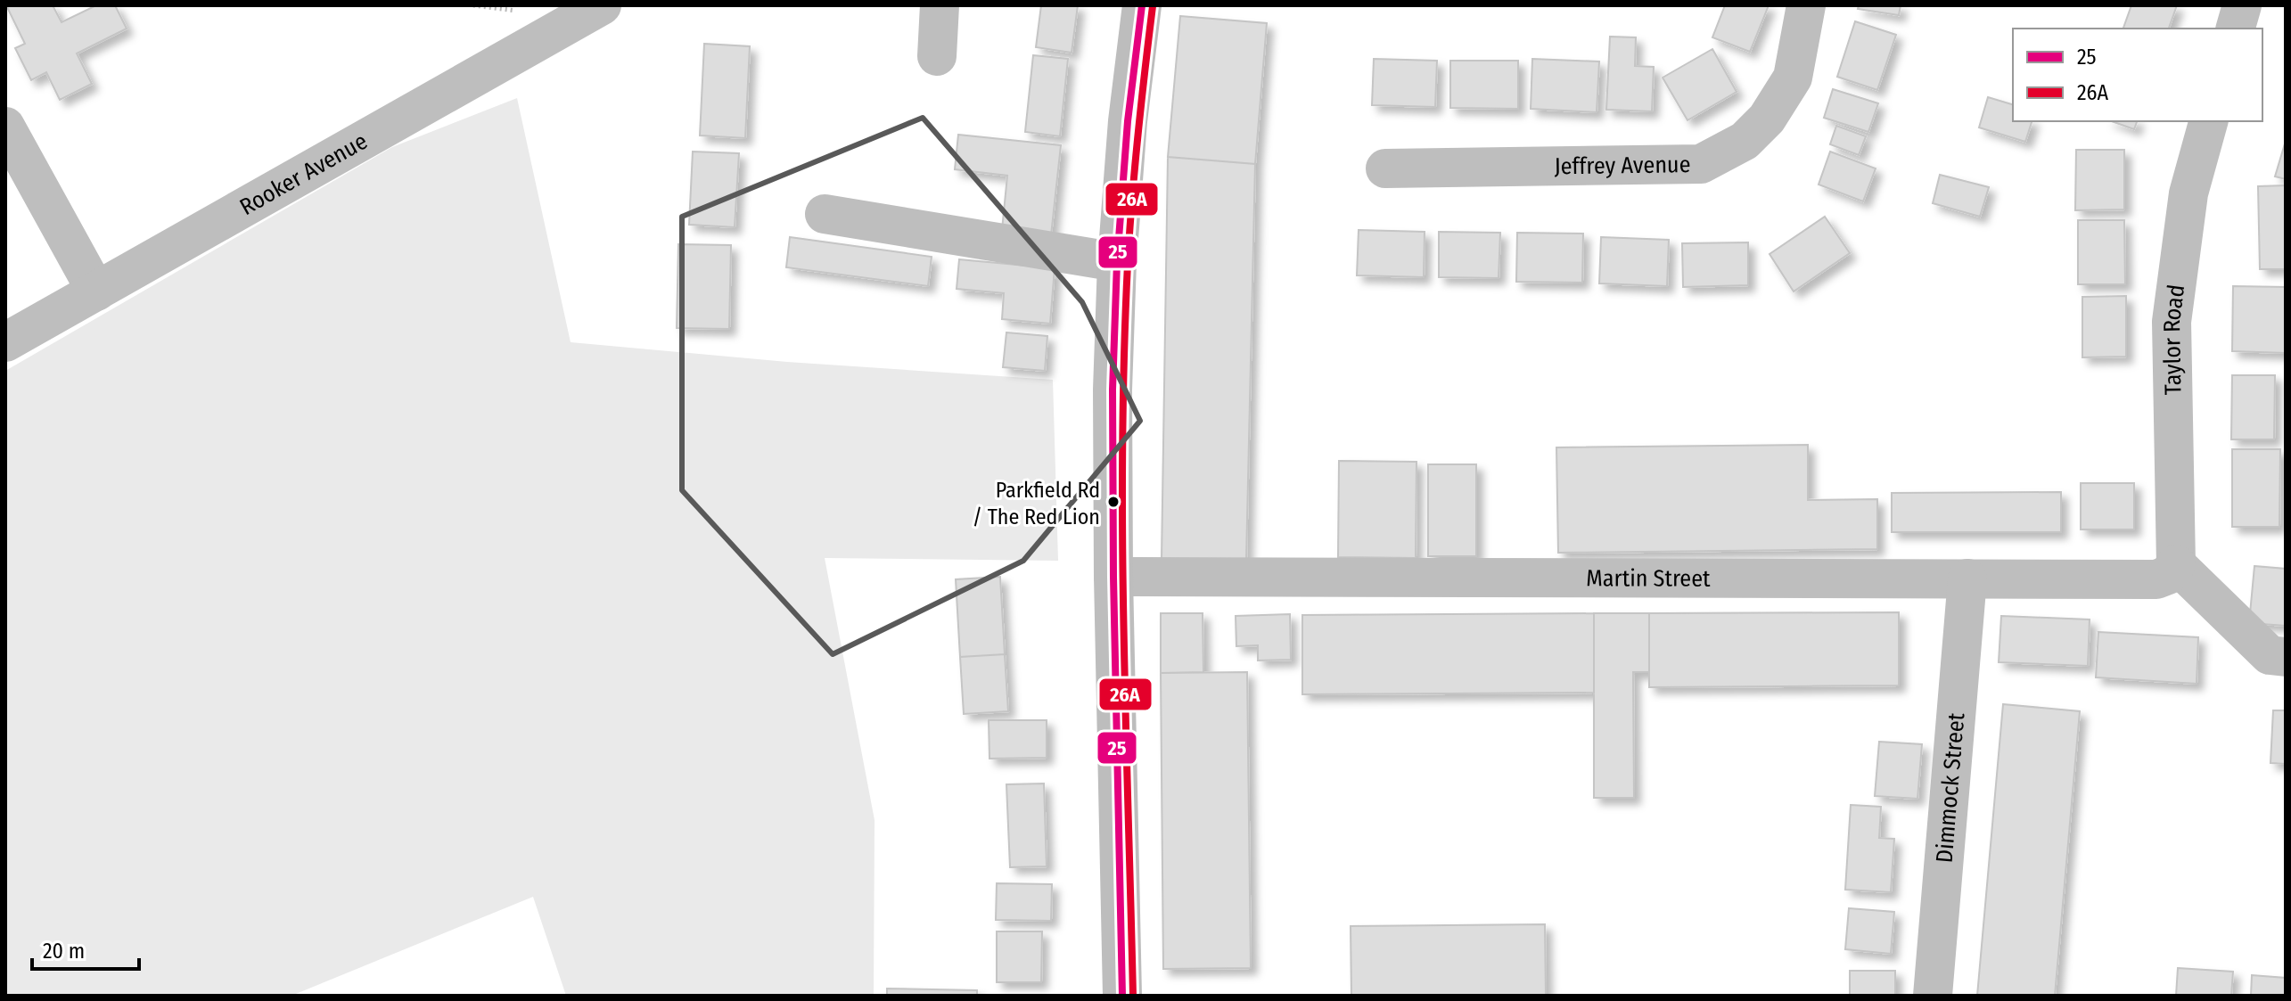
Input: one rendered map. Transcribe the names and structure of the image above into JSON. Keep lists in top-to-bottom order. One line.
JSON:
{"streets":{"street":["Jeffrey Avenue","Rooker Avenue","Taylor Road","Martin Street","Dimmock Street"]},"crossings":[["Taylor Road","Martin Street"],["Martin Street","Dimmock Street"]],"places":["Parkfield Rd / The Red Lion"],"lines":["transit line 25","transit line 26A"],"legend":["25","26A"],"scale_bar":"20 m"}
